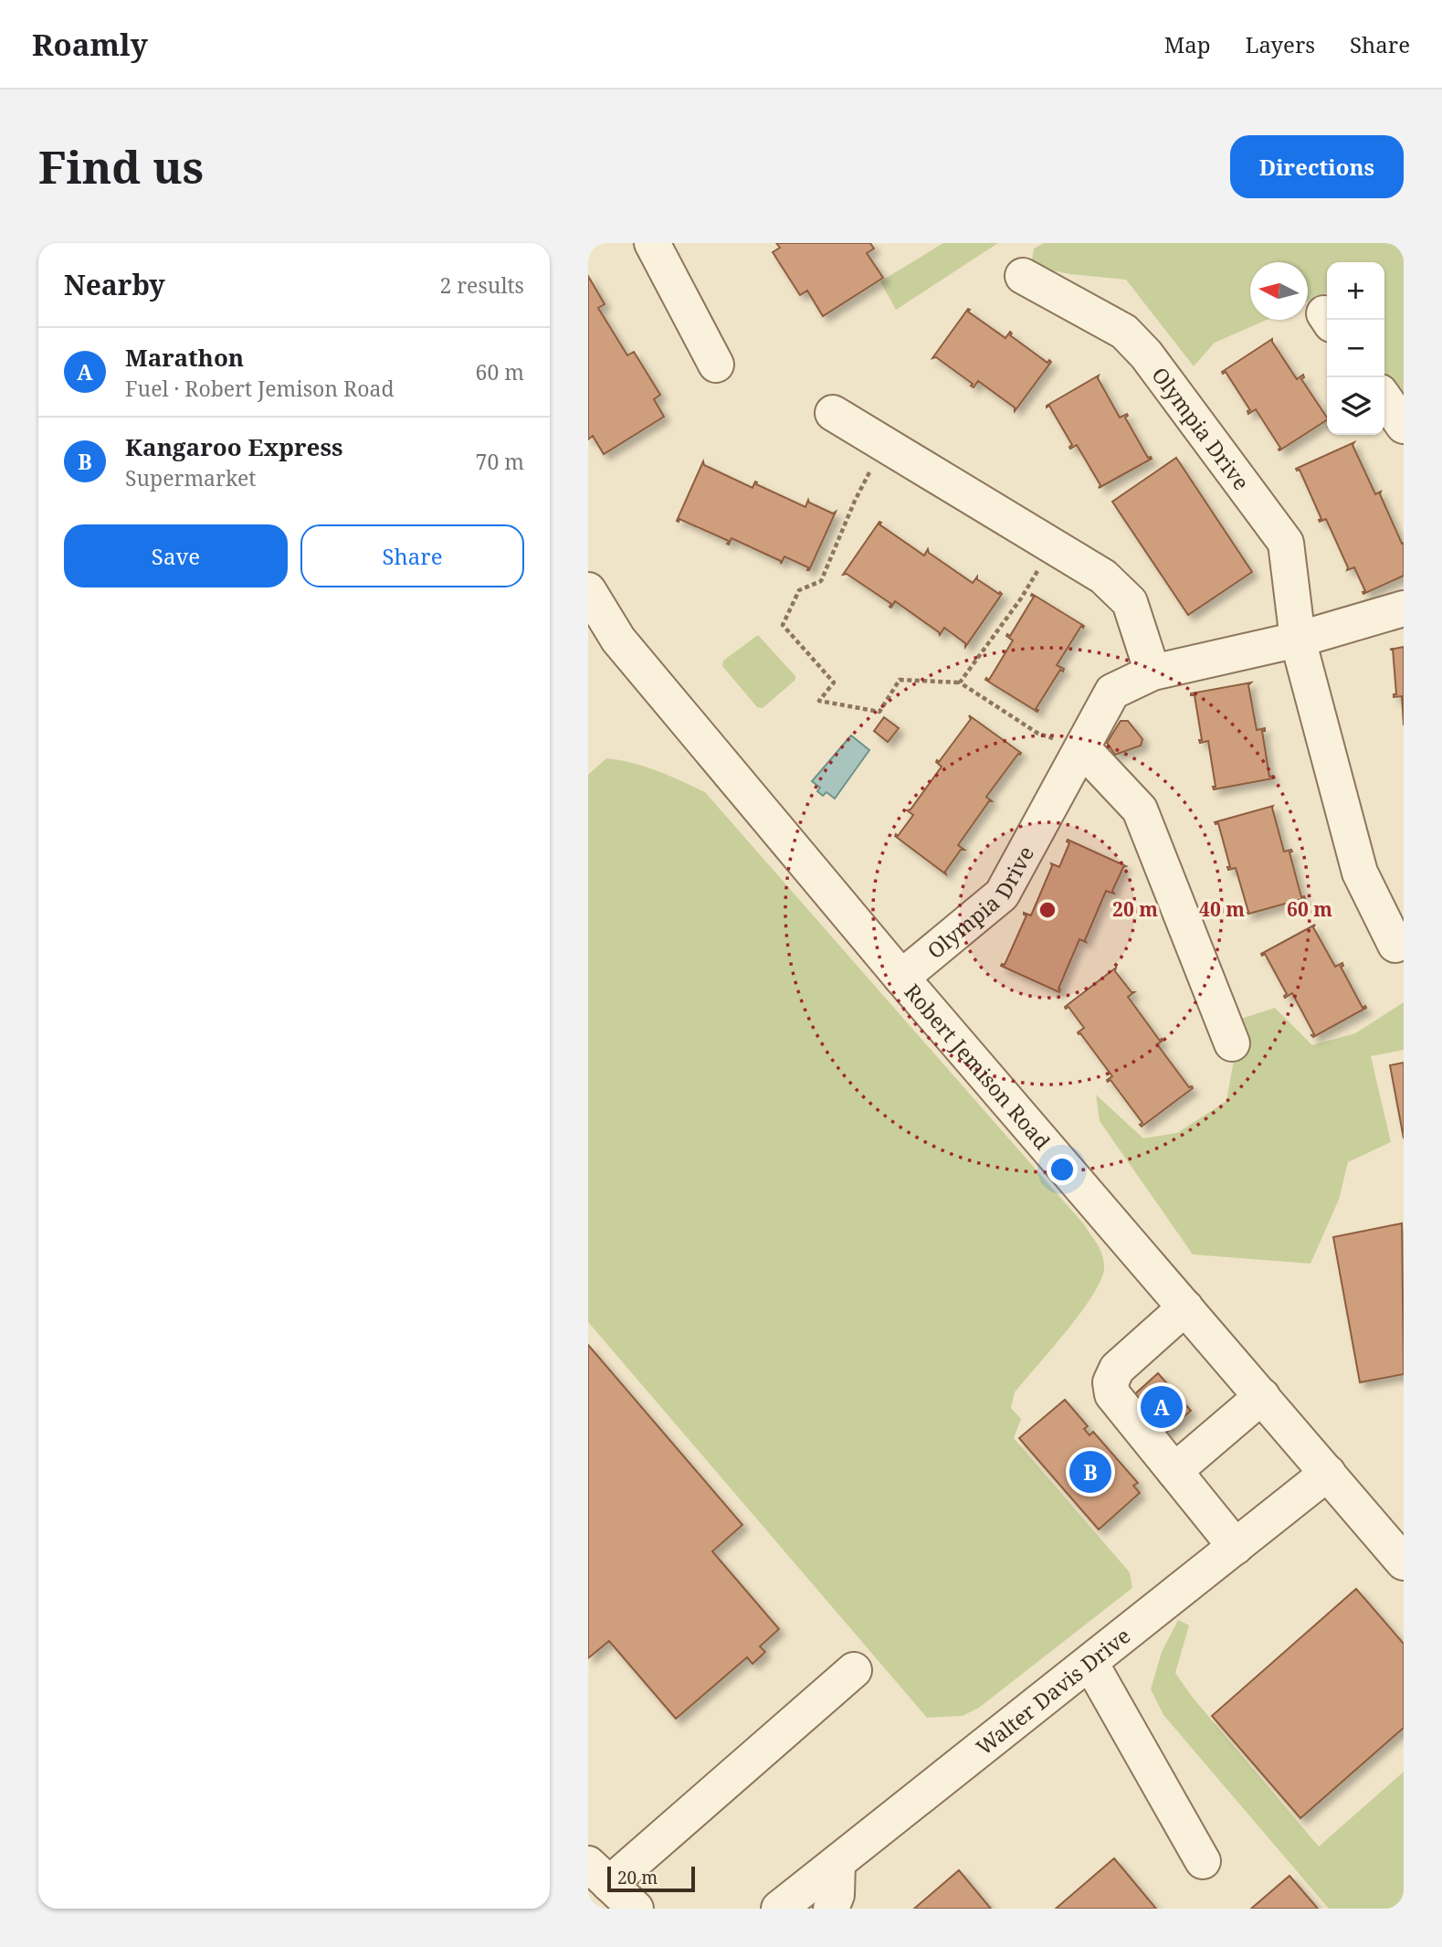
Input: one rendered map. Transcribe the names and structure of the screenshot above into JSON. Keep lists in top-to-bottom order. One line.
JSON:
{"streets":{"street":["Olympia Drive","Robert Jemison Road","Walter Davis Drive"]},"crossings":[["Olympia Drive","Robert Jemison Road"],["Robert Jemison Road","Walter Davis Drive"]],"scale_bar":"20 m","north":"left","page":{"header":"Roamly","nav":["Map","Layers","Share"],"buttons":["Directions",["Save","Share"]],"title":"Find us","heading":["Nearby","2 results"],"map_buttons":["+","−"],"list":[{"mark":"A","name":"Marathon","note":"Fuel · Robert Jemison Road","value":"60 m"},{"mark":"B","name":"Kangaroo Express","note":"Supermarket","value":"70 m"}],"pins":["A","B"],"scale":"20 m"},"rings":["20 m","40 m","60 m"]}
